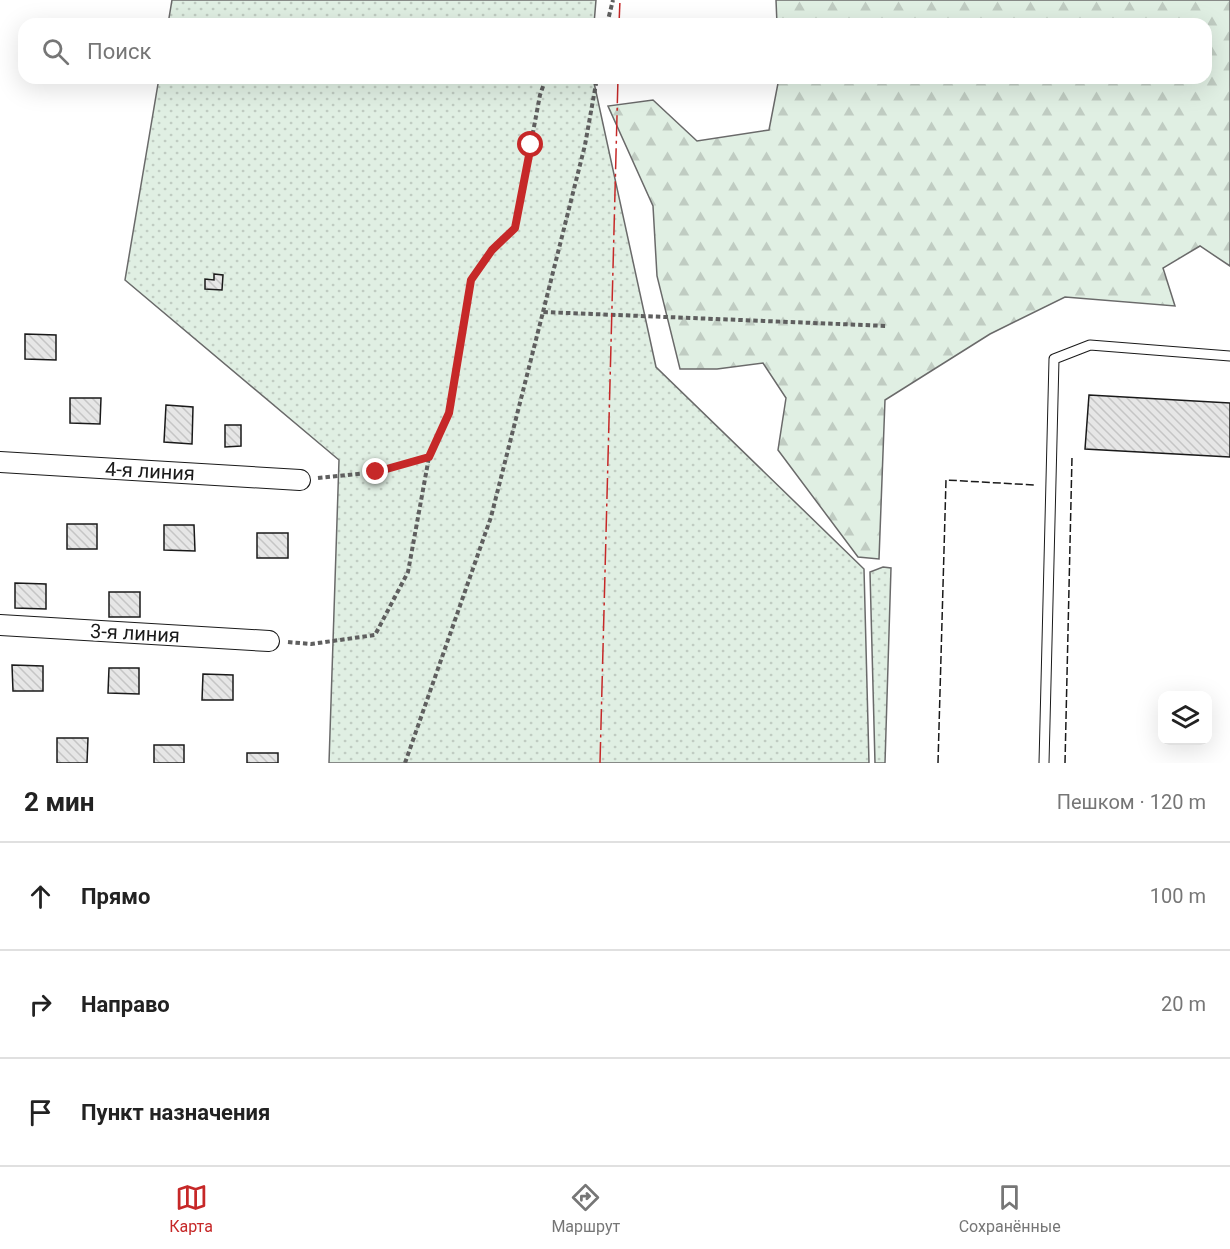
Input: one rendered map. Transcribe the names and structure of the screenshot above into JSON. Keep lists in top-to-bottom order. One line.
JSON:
{"streets":{"street":["4-я линия","3-я линия"]},"page":{"search":"Поиск","heading":["2 мин","Пешком · 120 m"],"list":[["Прямо","100 m"],["Направо","20 m"],"Пункт назначения"],"nav":["Карта","Маршрут","Сохранённые"]}}
